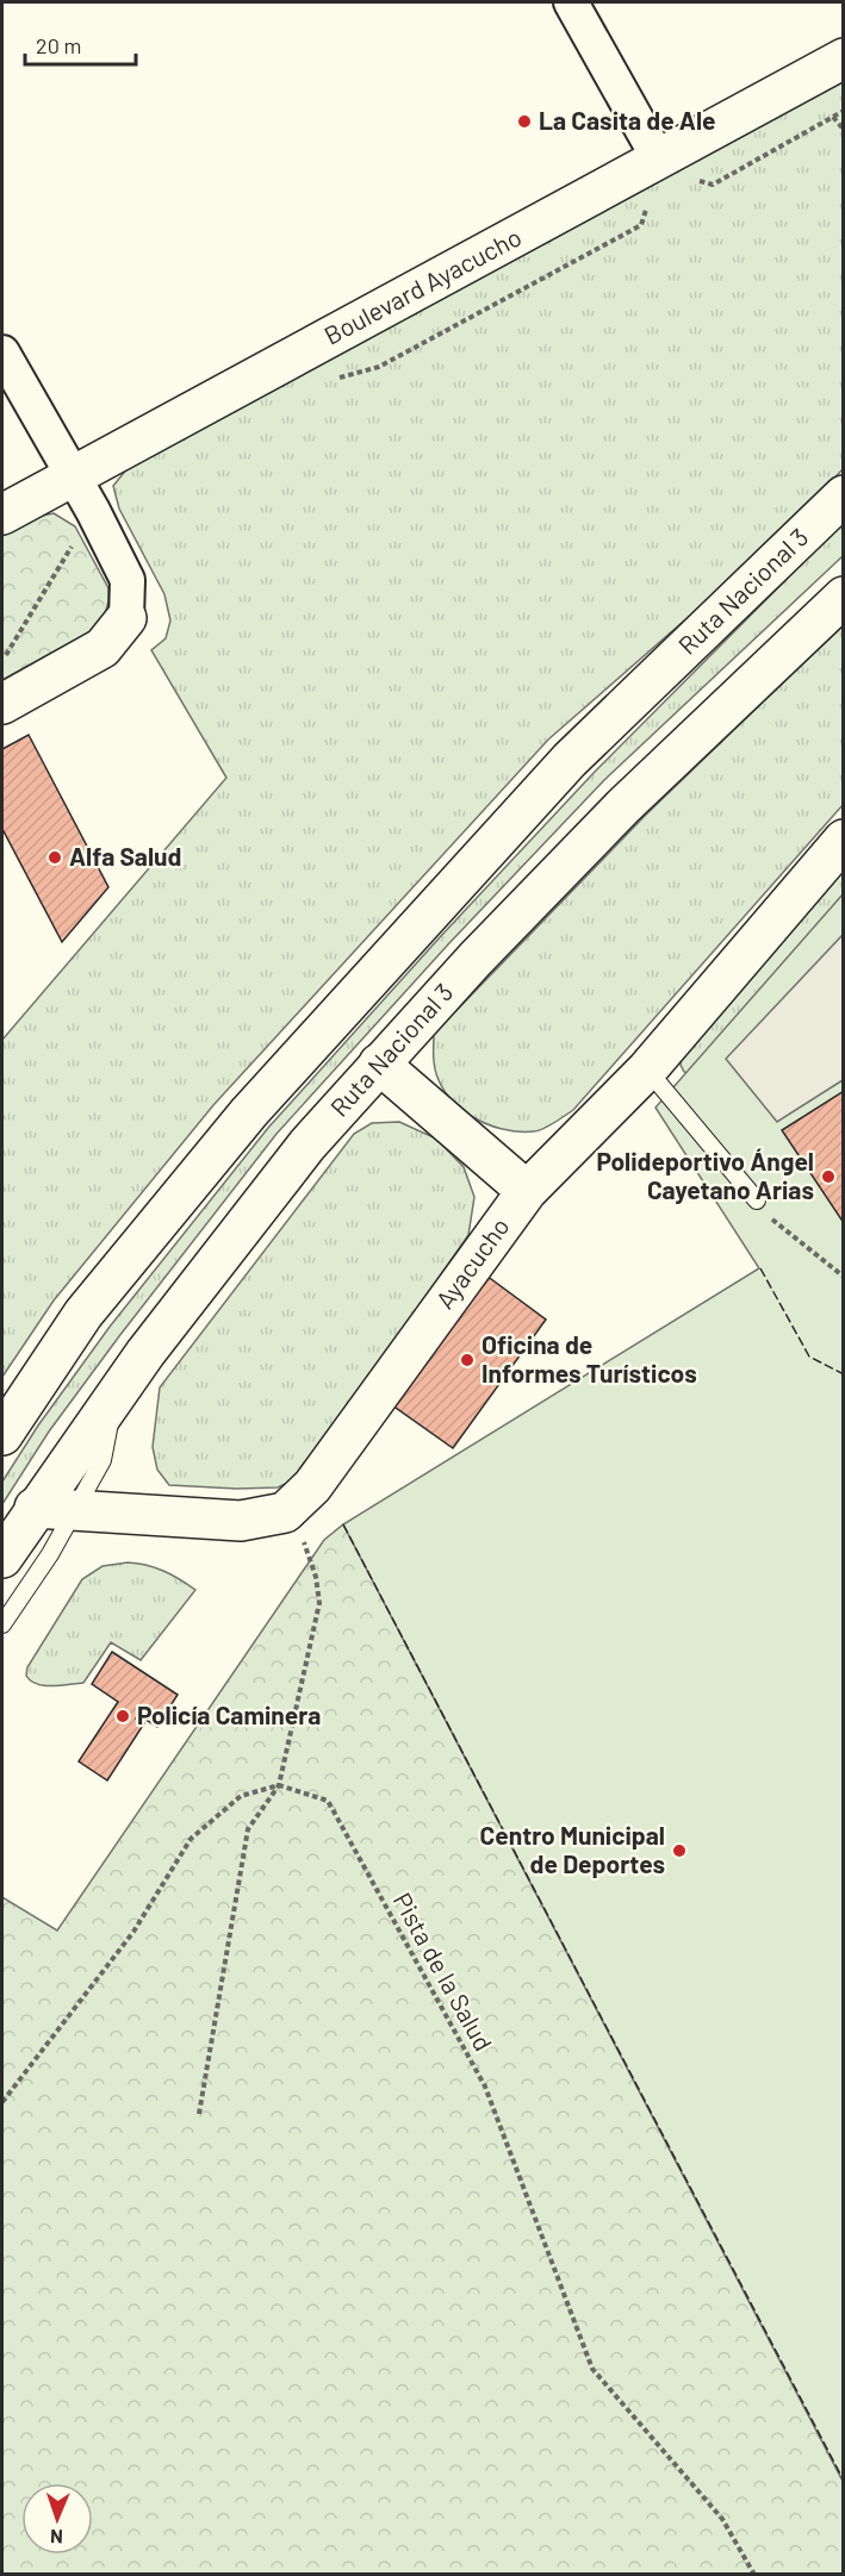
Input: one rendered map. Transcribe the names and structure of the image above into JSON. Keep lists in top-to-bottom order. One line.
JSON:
{"streets":{"main road":["Boulevard Ayacucho","Ruta Nacional 3","Ayacucho"],"path":["Pista de la Salud"]},"places":["La Casita de Ale","Alfa Salud","Polideportivo Ángel Cayetano Arias","Oficina de Informes Turísticos","Policía Caminera","Centro Municipal de Deportes"],"scale_bar":"20 m","north":"bottom"}
